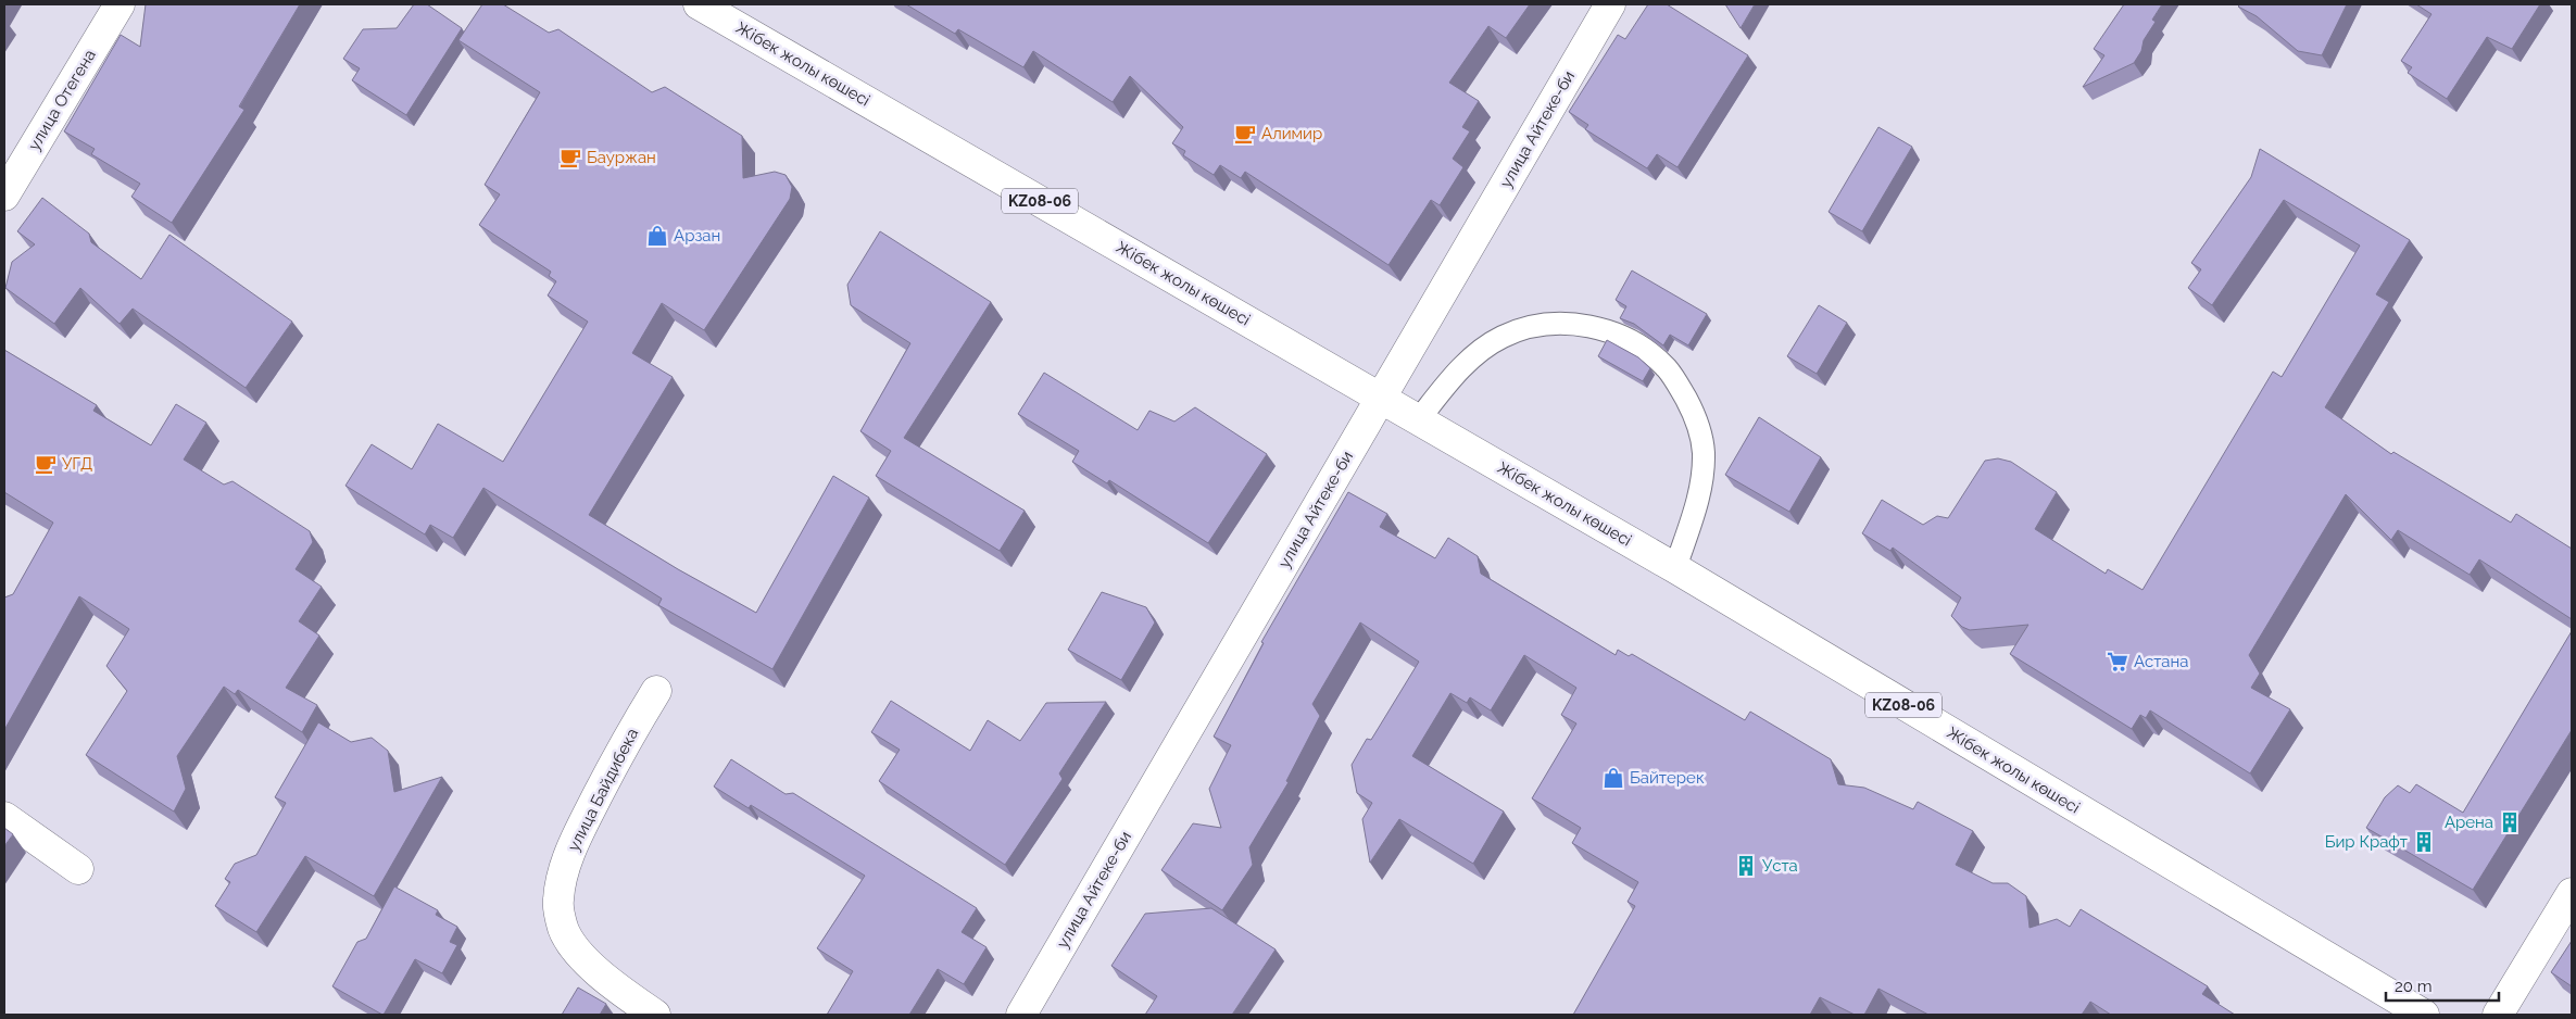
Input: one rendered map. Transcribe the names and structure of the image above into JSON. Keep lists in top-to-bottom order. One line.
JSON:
{"streets":{"main road":["Жібек жолы көшесі","улица Отегена","улица Айтеке-би","KZ08-06","улица Байдибека"]},"crossings":[["Жібек жолы көшесі","улица Айтеке-би"]],"places":{"cafe":["Алимир","Бауржан","УГД"],"shop":["Арзан","Байтерек"],"supermarket":["Астана"],"building":["Арена","Бир Крафт","Уста"]},"scale_bar":"20 m"}
